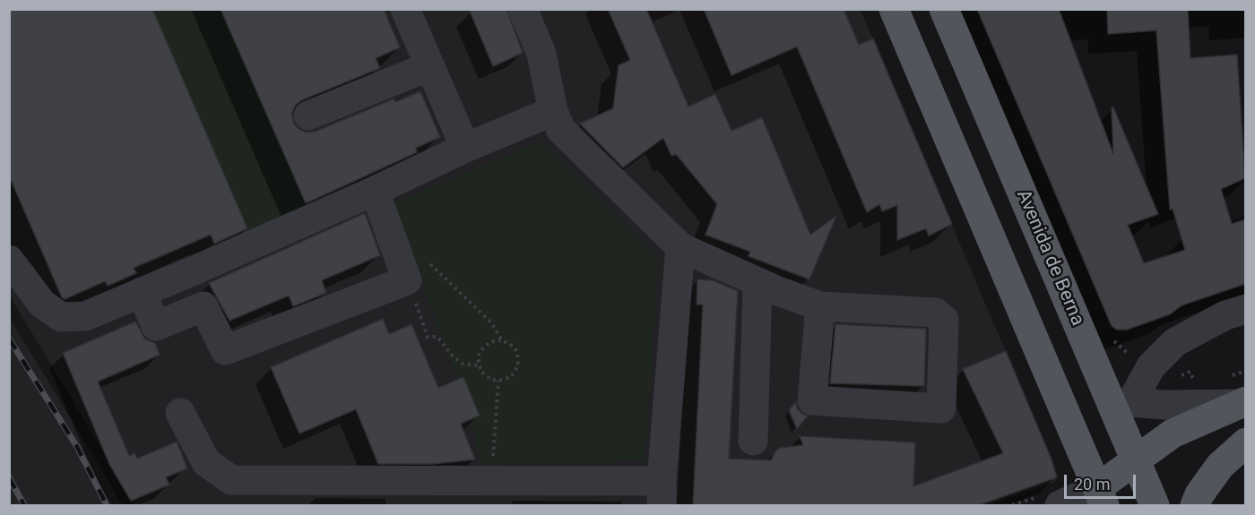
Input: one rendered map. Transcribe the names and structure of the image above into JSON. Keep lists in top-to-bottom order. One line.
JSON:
{"streets":{"main road":["Avenida de Berna"]},"scale_bar":"20 m"}
